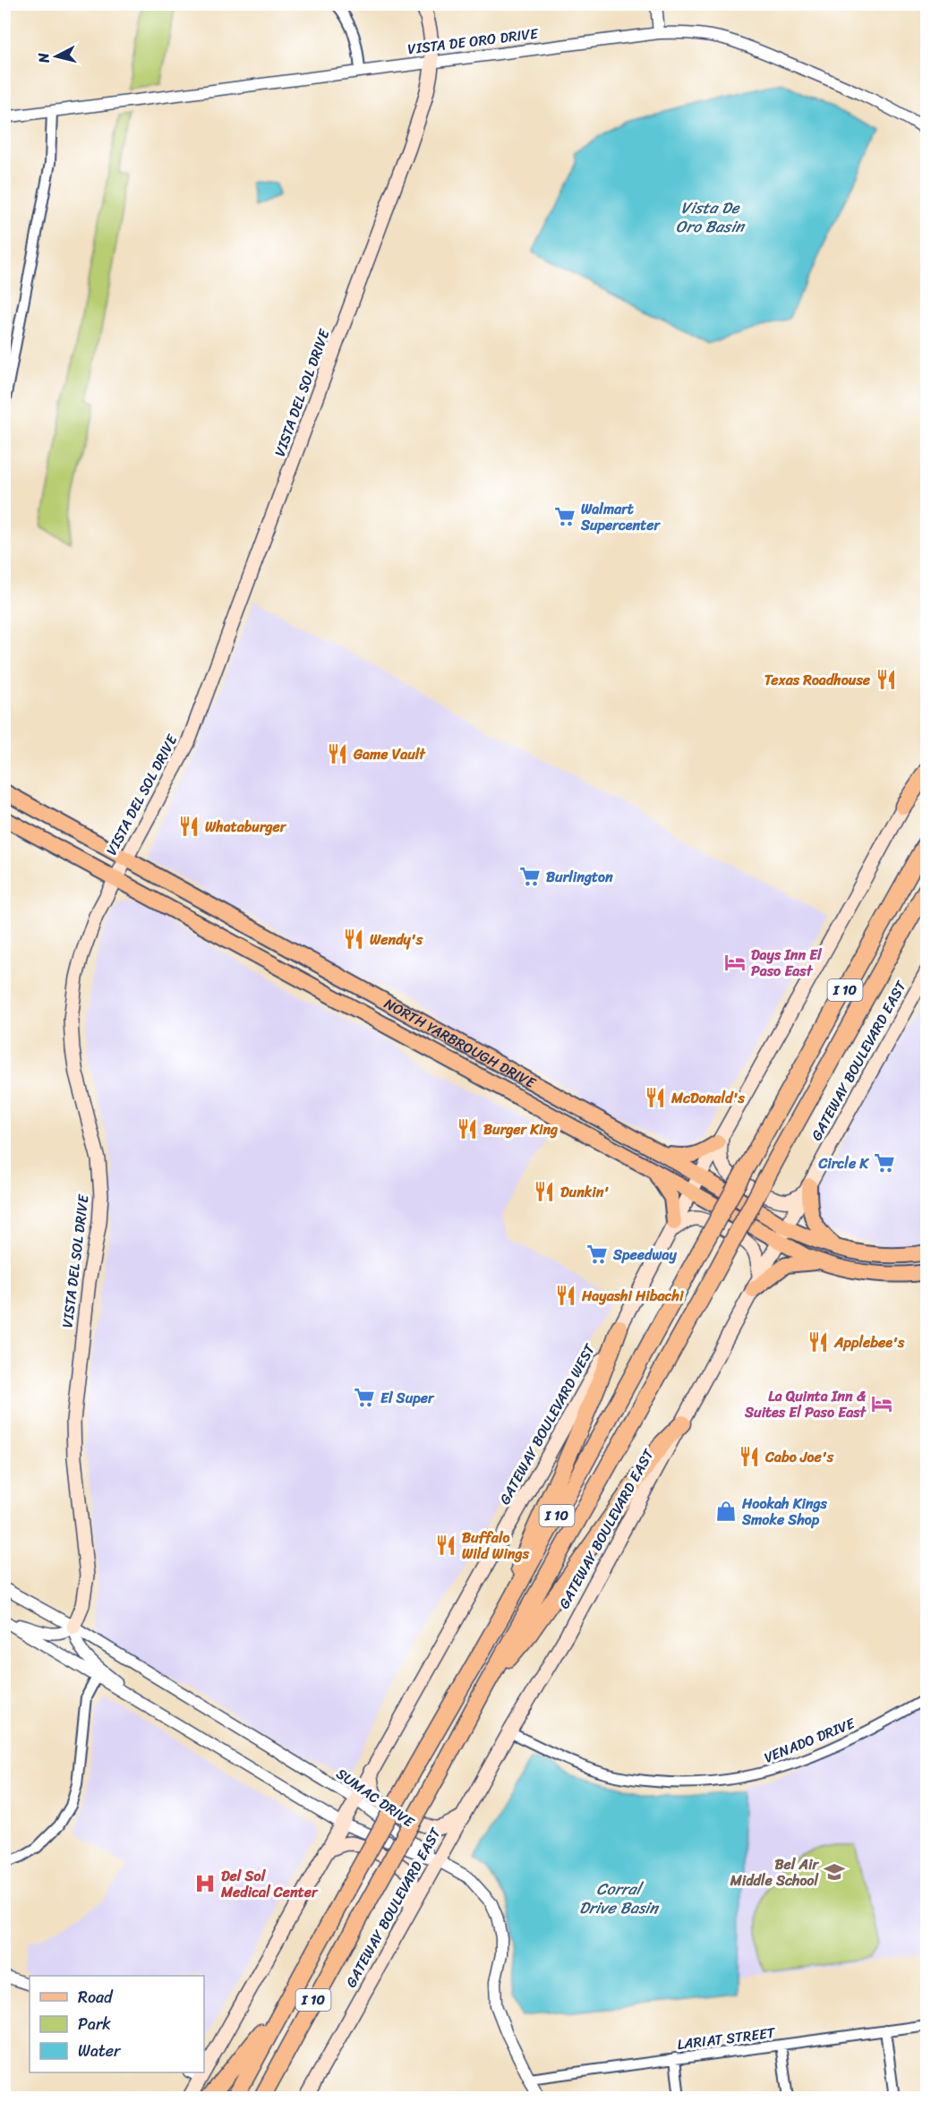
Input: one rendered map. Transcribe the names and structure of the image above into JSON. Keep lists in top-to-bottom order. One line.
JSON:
{"streets":{"highway":["I 10"],"main road":["VISTA DEL SOL DRIVE","NORTH YARBROUGH DRIVE","GATEWAY BOULEVARD EAST","GATEWAY BOULEVARD WEST"],"street":["VISTA DE ORO DRIVE","VENADO DRIVE","SUMAC DRIVE","LARIAT STREET"]},"crossings":[["VISTA DE ORO DRIVE","VISTA DEL SOL DRIVE"],["VISTA DEL SOL DRIVE","NORTH YARBROUGH DRIVE"],["VISTA DEL SOL DRIVE","SUMAC DRIVE"],["NORTH YARBROUGH DRIVE","GATEWAY BOULEVARD EAST"],["NORTH YARBROUGH DRIVE","GATEWAY BOULEVARD WEST"],["GATEWAY BOULEVARD EAST","VENADO DRIVE"],["GATEWAY BOULEVARD EAST","SUMAC DRIVE"],["GATEWAY BOULEVARD WEST","SUMAC DRIVE"]],"water":["Vista De Oro Basin","Corral Drive Basin"],"places":{"supermarket":["Walmart Supercenter","Burlington","Circle K","Speedway","El Super"],"restaurant":["Texas Roadhouse","Game Vault","Whataburger","Wendy's","McDonald's","Burger King","Dunkin'","Hayashi Hibachi","Applebee's","Cabo Joe's","Buffalo Wild Wings"],"hotel":["Days Inn El Paso East","La Quinta Inn & Suites El Paso East"],"shop":["Hookah Kings Smoke Shop"],"school or university":["Bel Air Middle School"],"hospital":["Del Sol Medical Center"]},"legend":["Road","Park","Water"],"north":"left"}
